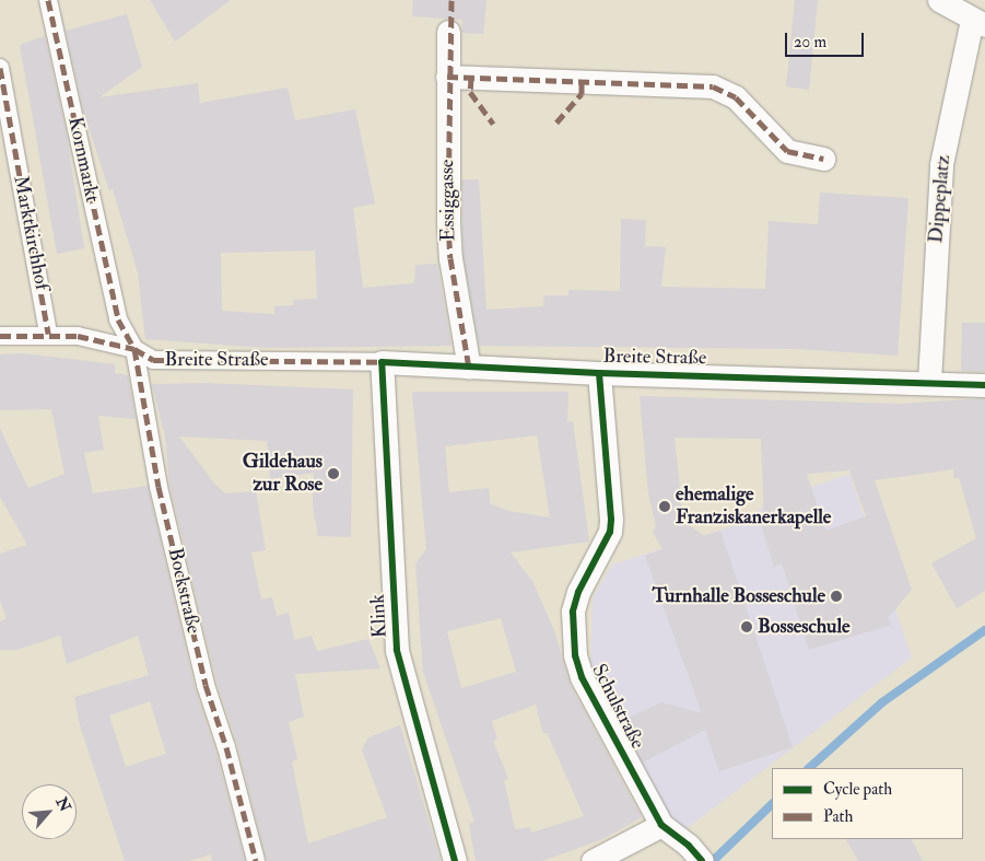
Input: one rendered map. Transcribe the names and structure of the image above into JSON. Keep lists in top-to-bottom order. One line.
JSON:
{"streets":{"street":["Kornmarkt","Dippeplatz","Essiggasse","Marktkirchhof","Breite Straße","Bockstraße","Klink","Schulstraße"]},"crossings":[["Kornmarkt","Bockstraße"],["Dippeplatz","Breite Straße"],["Essiggasse","Breite Straße"],["Marktkirchhof","Breite Straße"],["Breite Straße","Bockstraße"],["Breite Straße","Klink"],["Breite Straße","Schulstraße"]],"places":["Gildehaus zur Rose","ehemalige Franziskanerkapelle","Turnhalle Bosseschule","Bosseschule"],"legend":["Cycle path","Path"],"scale_bar":"20 m","north":"top right"}
